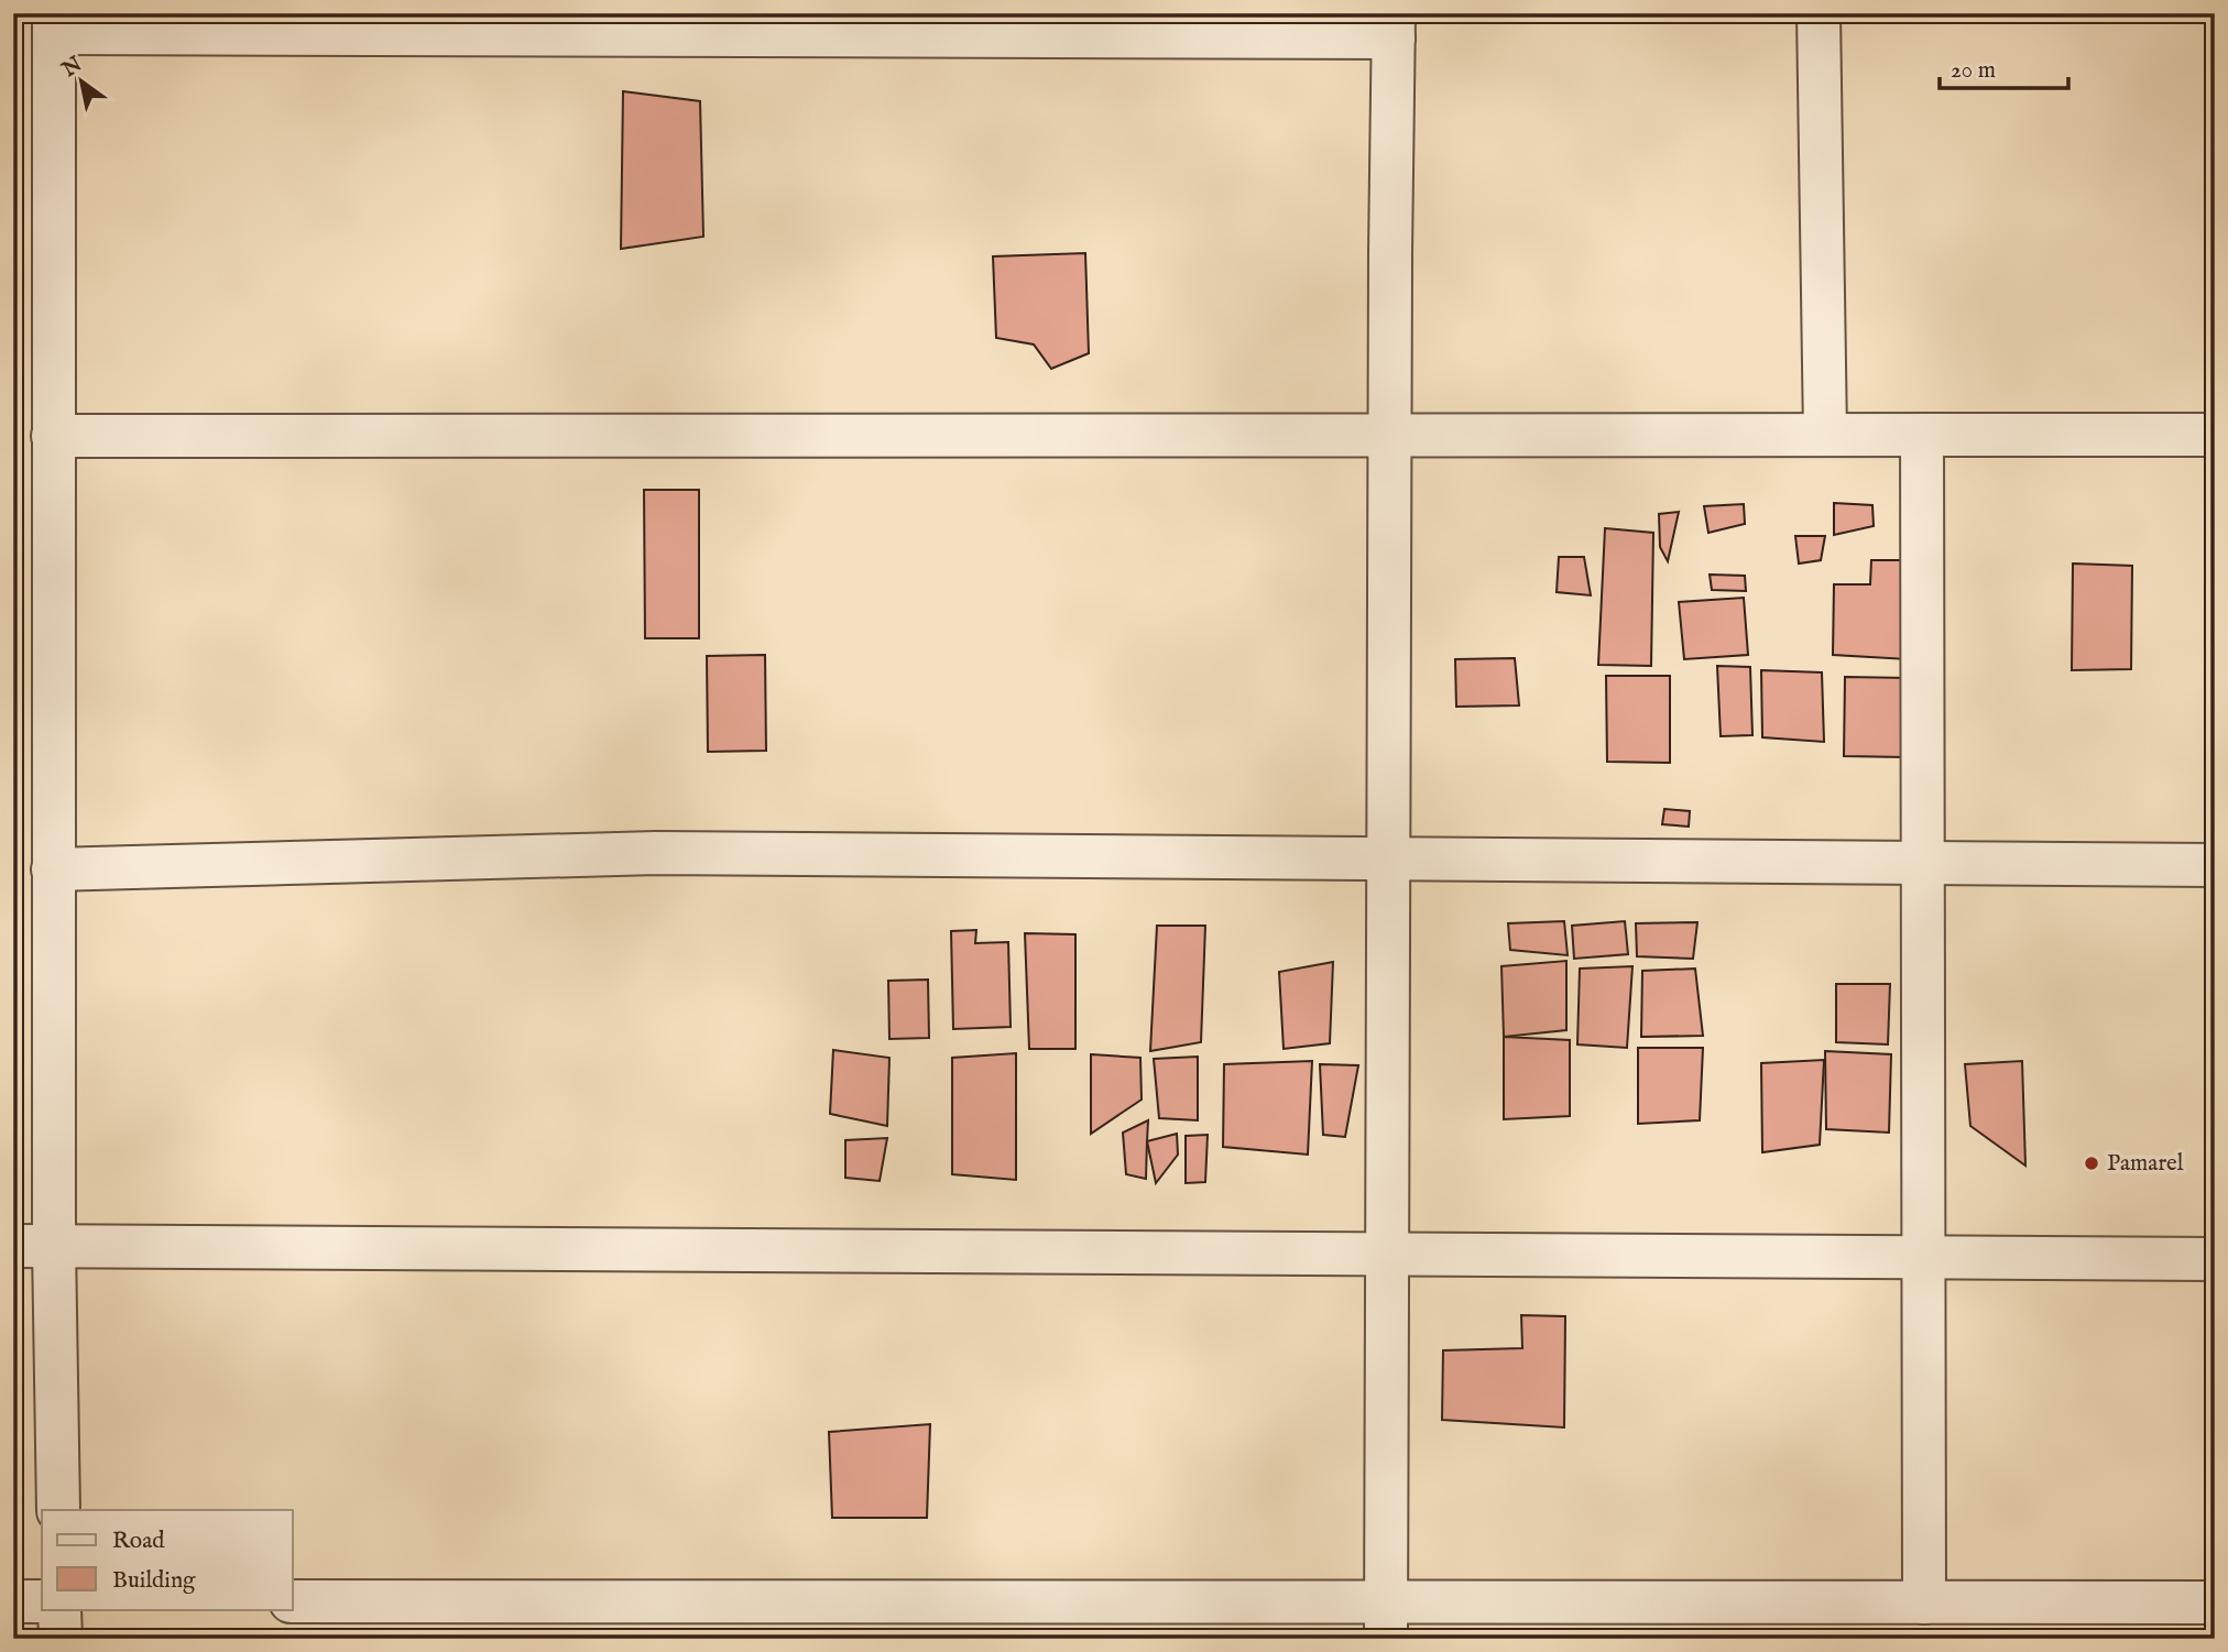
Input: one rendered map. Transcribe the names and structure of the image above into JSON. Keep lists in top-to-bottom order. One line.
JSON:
{"places":["Pamarel"],"legend":["Road","Building"],"scale_bar":"20 m","north":"top left"}
